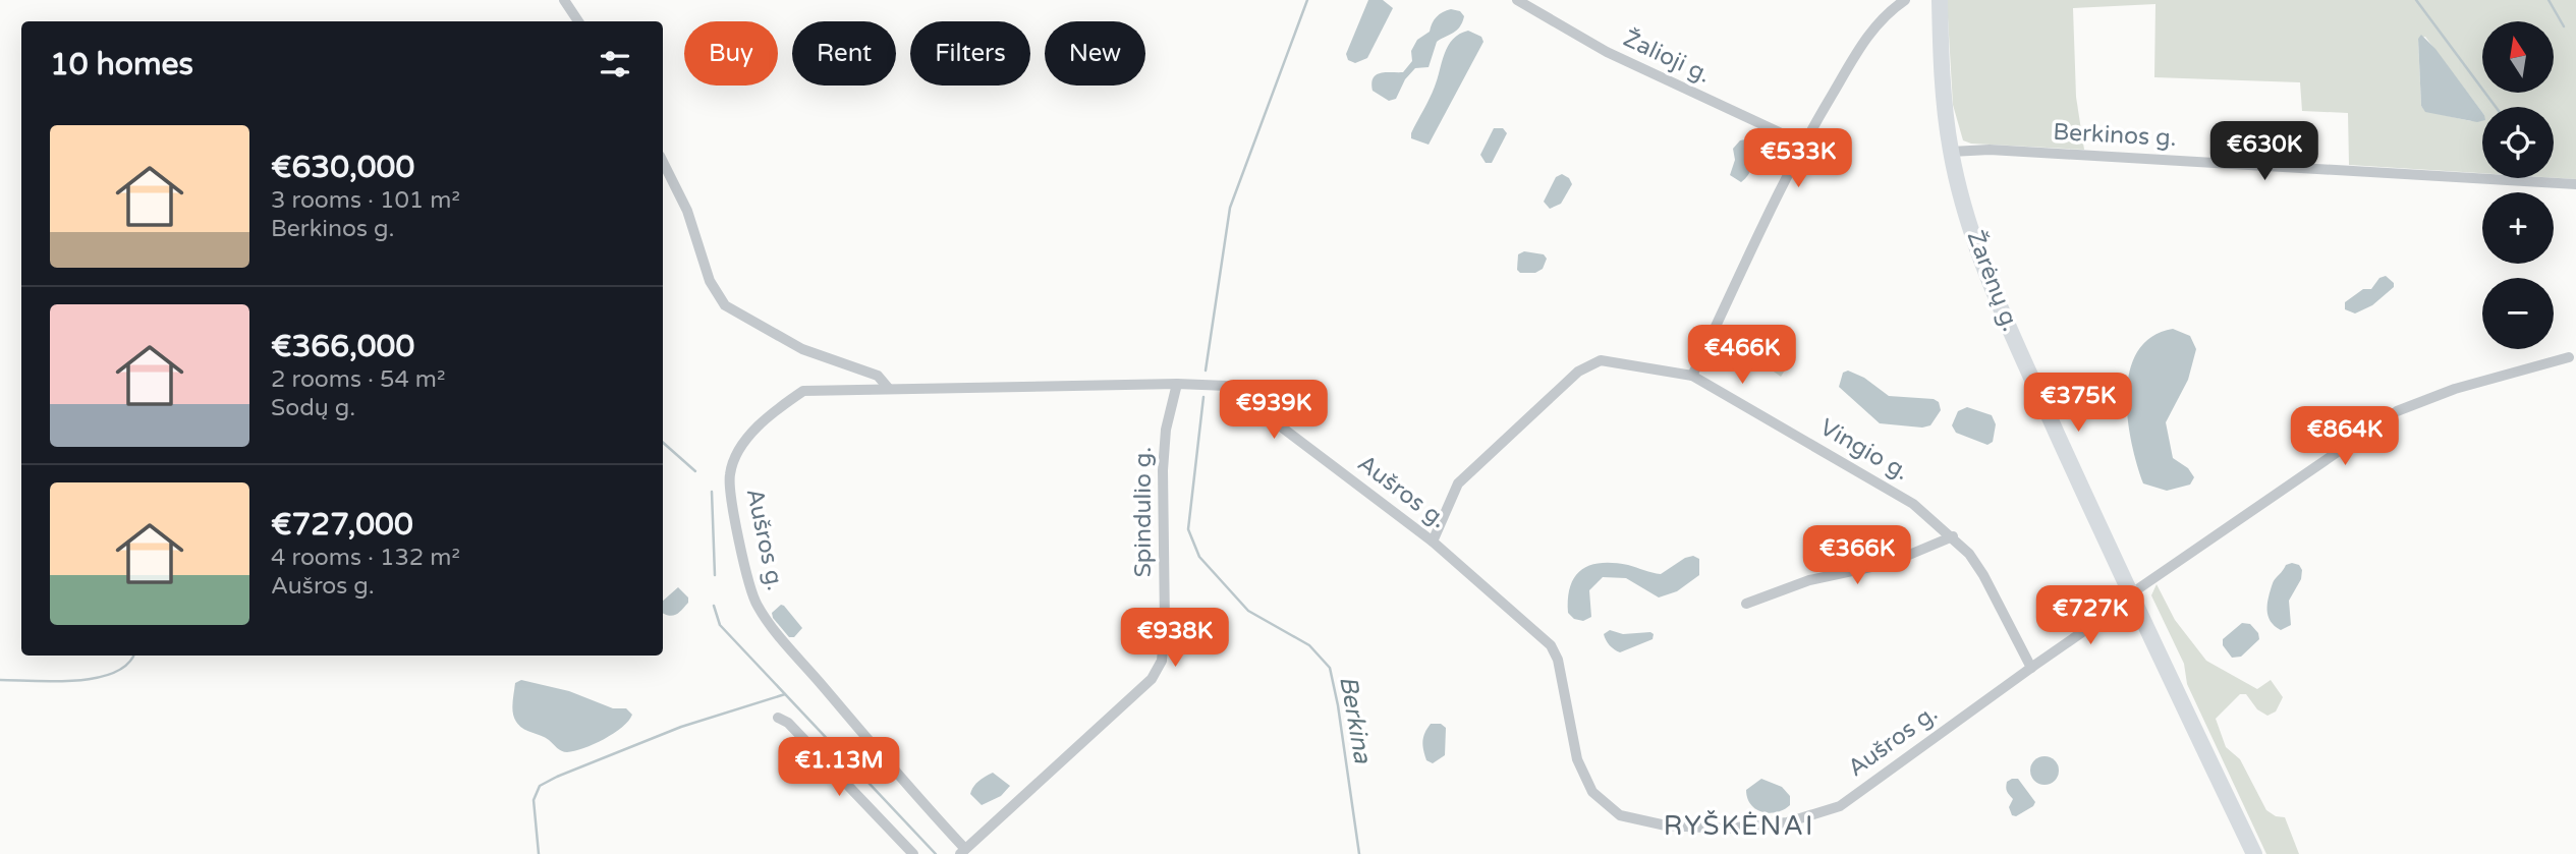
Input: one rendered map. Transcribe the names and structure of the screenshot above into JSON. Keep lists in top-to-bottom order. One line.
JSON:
{"streets":{"main road":["Žarėnų g."],"street":["Žalioji g.","Berkinos g.","Vingio g.","Aušros g.","Spindulio g."]},"crossings":[["Berkinos g.","Žarėnų g."],["Žarėnų g.","Aušros g."],["Vingio g.","Aušros g."],["Aušros g.","Spindulio g."]],"districts":["RYŠKĖNAI"],"water":["Berkina"],"north":"top","page":{"map_buttons":["+","−"],"chip":["Buy","Rent","Filters","New"],"heading":"10 homes","list":[{"name":"€630,000","note":"3 rooms · 101 m² · Berkinos g."},{"name":"€366,000","note":"2 rooms · 54 m² · Sodų g."},{"name":"€727,000","note":"4 rooms · 132 m² · Aušros g."}],"price":["€630K","€533K","€466K","€375K","€939K","€864K","€366K","€727K","€938K","€1.13M"]}}
